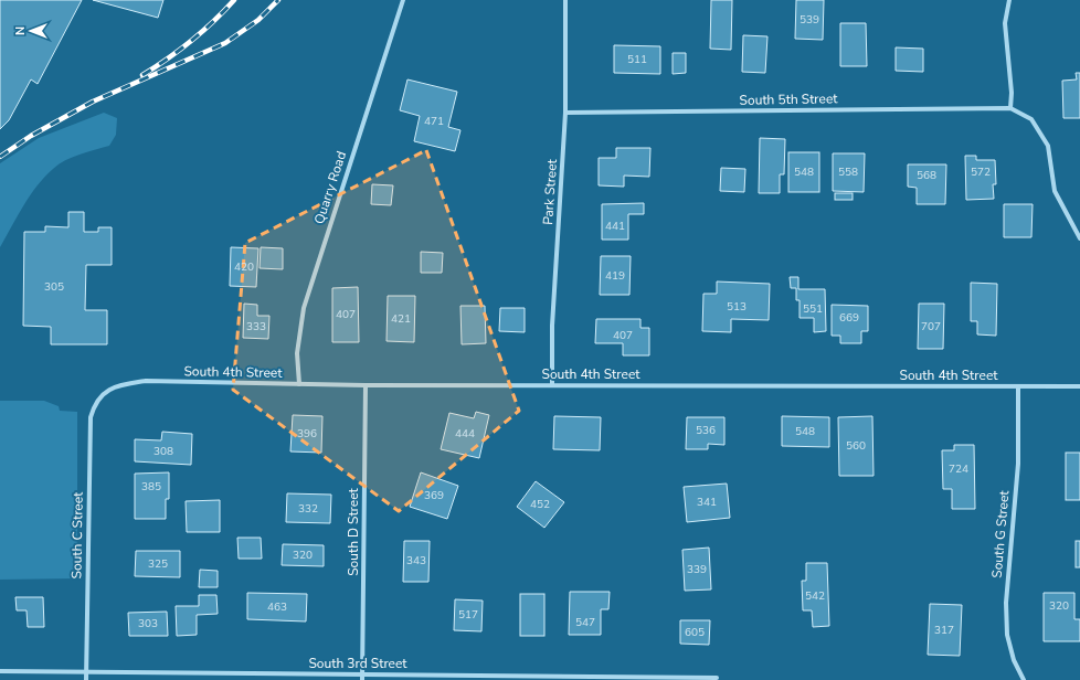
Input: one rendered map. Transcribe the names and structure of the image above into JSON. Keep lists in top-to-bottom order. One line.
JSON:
{"streets":{"street":["South 5th Street","Quarry Road","Park Street","South 4th Street","South D Street","South G Street","South C Street","South 3rd Street"]},"crossings":[["South 5th Street","Park Street"],["Quarry Road","South 4th Street"],["Park Street","South 4th Street"],["South 4th Street","South D Street"],["South 4th Street","South G Street"],["South 4th Street","South C Street"],["South D Street","South 3rd Street"],["South C Street","South 3rd Street"]],"house_numbers":["539","511","471","548","558","572","568","441","420","419","305","513","551","407","669","421","333","707","407","536","548","396","444","560","308","724","385","369","341","452","332","320","343","325","339","542","320","463","517","547","303","317","605"],"north":"left"}
